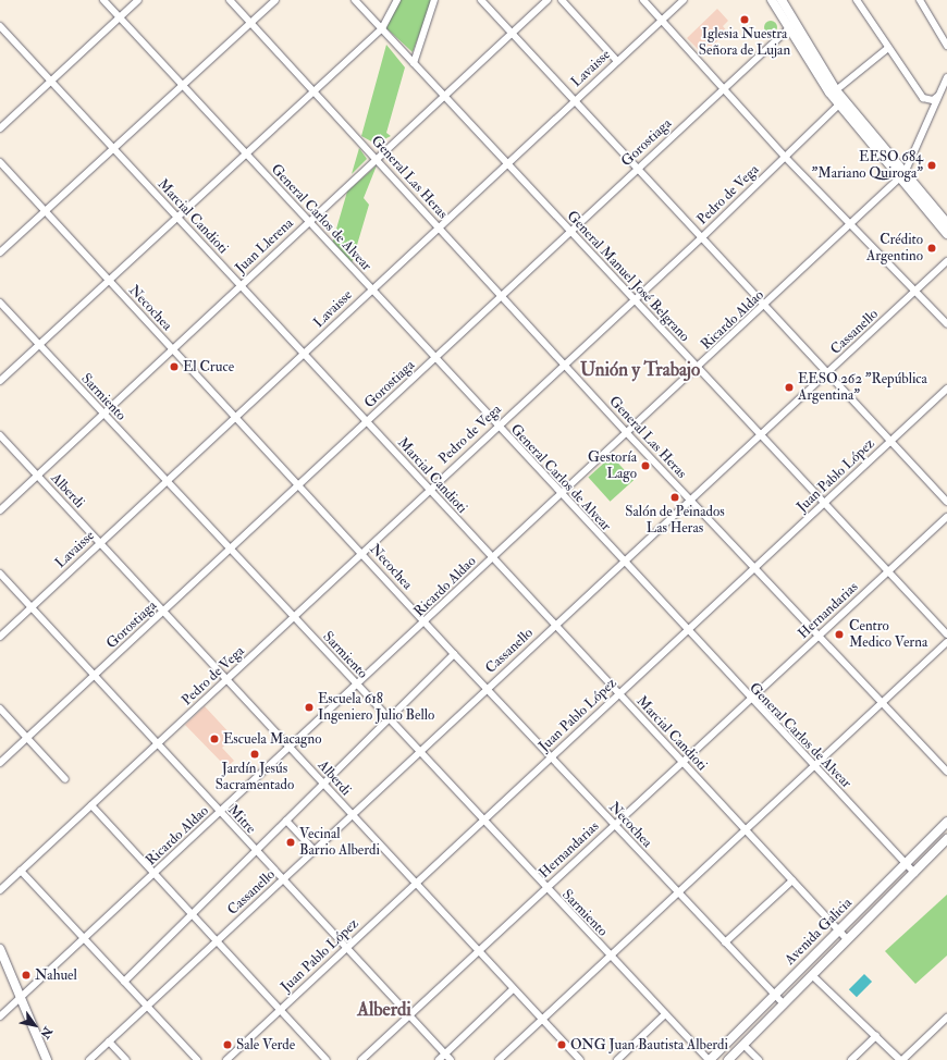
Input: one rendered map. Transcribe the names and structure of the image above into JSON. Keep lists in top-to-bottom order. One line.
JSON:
{"streets":{"main road":["Avenida Galicia"],"street":["Lavaisse","Gorostiaga","General Las Heras","Pedro de Vega","Marcial Candioti","General Carlos de Alvear","Juan Llerena","General Manuel José Belgrano","Necochea","Ricardo Aldao","Cassanello","Sarmiento","Juan Pablo López","Alberdi","Hernandarias","Mitre"]},"crossings":[["Lavaisse","General Las Heras"],["Lavaisse","Marcial Candioti"],["Lavaisse","General Carlos de Alvear"],["Lavaisse","General Manuel José Belgrano"],["Lavaisse","Necochea"],["Lavaisse","Sarmiento"],["Lavaisse","Alberdi"],["Lavaisse","Mitre"],["Gorostiaga","General Las Heras"],["Gorostiaga","Marcial Candioti"],["Gorostiaga","General Carlos de Alvear"],["Gorostiaga","General Manuel José Belgrano"],["Gorostiaga","Necochea"],["Gorostiaga","Sarmiento"],["Gorostiaga","Alberdi"],["Gorostiaga","Mitre"],["General Las Heras","Pedro de Vega"],["General Las Heras","Juan Llerena"],["General Las Heras","Ricardo Aldao"],["General Las Heras","Cassanello"],["General Las Heras","Juan Pablo López"],["General Las Heras","Hernandarias"],["Pedro de Vega","Marcial Candioti"],["Pedro de Vega","General Carlos de Alvear"],["Pedro de Vega","General Manuel José Belgrano"],["Pedro de Vega","Necochea"],["Pedro de Vega","Sarmiento"],["Pedro de Vega","Alberdi"],["Pedro de Vega","Mitre"],["Marcial Candioti","Juan Llerena"],["Marcial Candioti","Ricardo Aldao"],["Marcial Candioti","Cassanello"],["Marcial Candioti","Juan Pablo López"],["Marcial Candioti","Hernandarias"],["Marcial Candioti","Avenida Galicia"],["General Carlos de Alvear","Juan Llerena"],["General Carlos de Alvear","Ricardo Aldao"],["General Carlos de Alvear","Cassanello"],["General Carlos de Alvear","Juan Pablo López"],["General Carlos de Alvear","Hernandarias"],["General Carlos de Alvear","Avenida Galicia"],["Juan Llerena","General Manuel José Belgrano"],["Juan Llerena","Necochea"],["Juan Llerena","Sarmiento"],["Juan Llerena","Alberdi"],["General Manuel José Belgrano","Ricardo Aldao"],["General Manuel José Belgrano","Cassanello"],["General Manuel José Belgrano","Juan Pablo López"],["General Manuel José Belgrano","Hernandarias"],["Necochea","Ricardo Aldao"],["Necochea","Cassanello"],["Necochea","Juan Pablo López"],["Necochea","Hernandarias"],["Necochea","Avenida Galicia"],["Ricardo Aldao","Sarmiento"],["Ricardo Aldao","Alberdi"],["Ricardo Aldao","Mitre"],["Cassanello","Sarmiento"],["Cassanello","Alberdi"],["Cassanello","Mitre"],["Sarmiento","Juan Pablo López"],["Sarmiento","Hernandarias"],["Sarmiento","Avenida Galicia"],["Juan Pablo López","Alberdi"],["Juan Pablo López","Mitre"],["Alberdi","Hernandarias"],["Hernandarias","Mitre"]],"districts":["Unión y Trabajo","Alberdi"],"places":["Iglesia Nuestra Señora de Lujan","EESO 684 \"Mariano Quiroga\"","Crédito Argentino","El Cruce","EESO 262 \"República Argentina\"","Gestoría Lago","Salón de Peinados Las Heras","Centro Medico Verna","Escuela 618 Ingeniero Julio Bello","Escuela Macagno","Jardín Jesús Sacramentado","Vecinal Barrio Alberdi","Nahuel","Sale Verde","ONG Juan Bautista Alberdi"],"north":"bottom right"}
